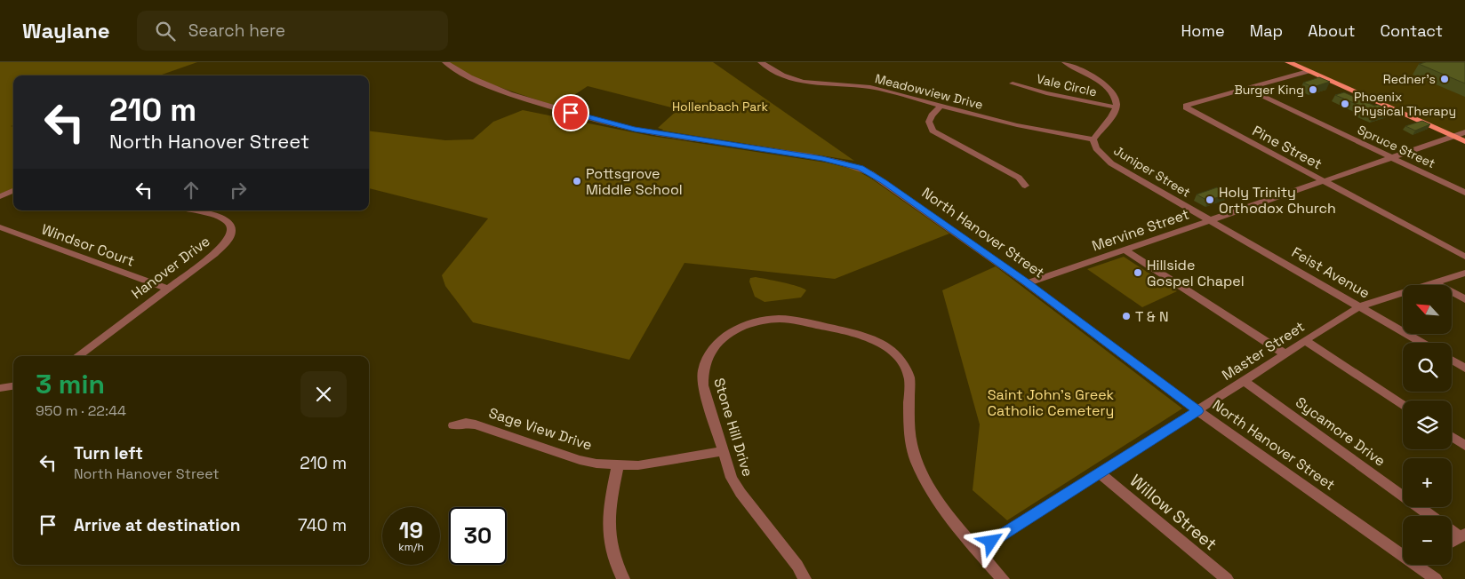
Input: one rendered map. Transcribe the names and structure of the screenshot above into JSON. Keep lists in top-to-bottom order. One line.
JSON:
{"streets":{"street":["Vale Circle","Meadowview Drive","Spruce Street","Pine Street","Juniper Street","Mervine Street","North Hanover Street","Windsor Court","Hanover Drive","Feist Avenue","Master Street","Stone Hill Drive","Sage View Drive","Sycamore Drive","Willow Street"]},"crossings":[["Meadowview Drive","Juniper Street"],["Spruce Street","Pine Street"],["Spruce Street","Mervine Street"],["Pine Street","Mervine Street"],["Juniper Street","Mervine Street"],["Juniper Street","Feist Avenue"],["Mervine Street","North Hanover Street"],["Mervine Street","Feist Avenue"],["North Hanover Street","Master Street"],["Windsor Court","Hanover Drive"],["Feist Avenue","Master Street"],["Master Street","Stone Hill Drive"],["Master Street","Sycamore Drive"],["Master Street","Willow Street"],["Stone Hill Drive","Sage View Drive"]],"parks":["Hollenbach Park","Saint John's Greek Catholic Cemetery"],"places":["Redner's","Burger King","Phoenix Physical Therapy","Pottsgrove Middle School","Holy Trinity Orthodox Church","Hillside Gospel Chapel","T & N"],"north":"top left","page":{"header":"Waylane","search":"Search here","nav":["Home","Map","About","Contact"],"turn":["210 m","North Hanover Street"],"map_buttons":["+","−"],"heading":["3 min","950 m · 22:44"],"list":[{"name":"Turn left","note":"North Hanover Street","value":"210 m"},{"name":"Arrive at destination","value":"740 m"}],"speed":"19 km/h","limit":"30"}}
